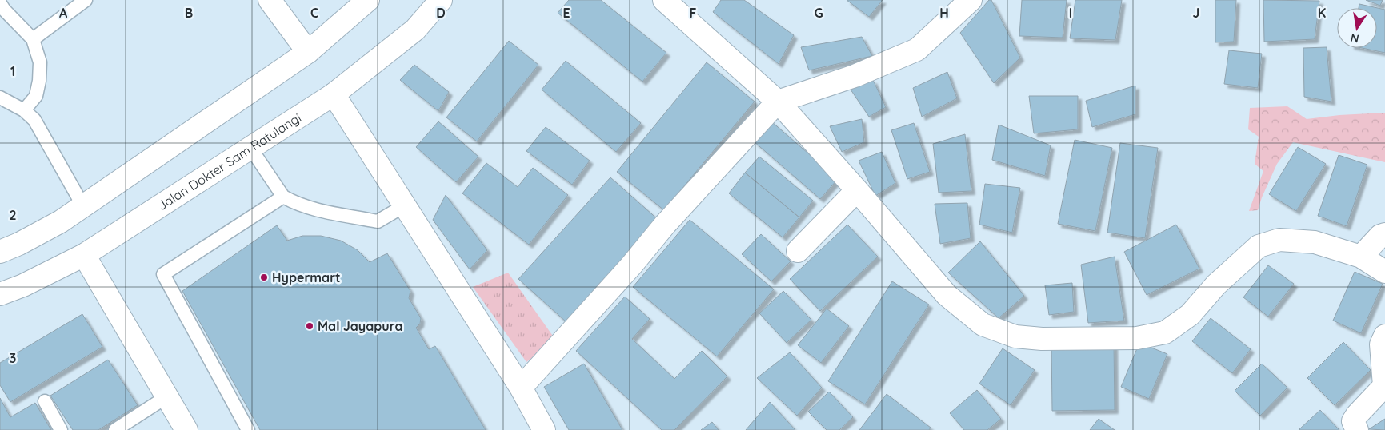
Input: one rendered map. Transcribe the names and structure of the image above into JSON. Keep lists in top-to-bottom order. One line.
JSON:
{"streets":{"street":["Jalan Dokter Sam Ratulangi"]},"places":["Hypermart","Mal Jayapura"],"north":"bottom","grid":{"columns":["A","B","C","D","E","F","G","H","I","J","K"],"rows":["1","2","3"]}}
